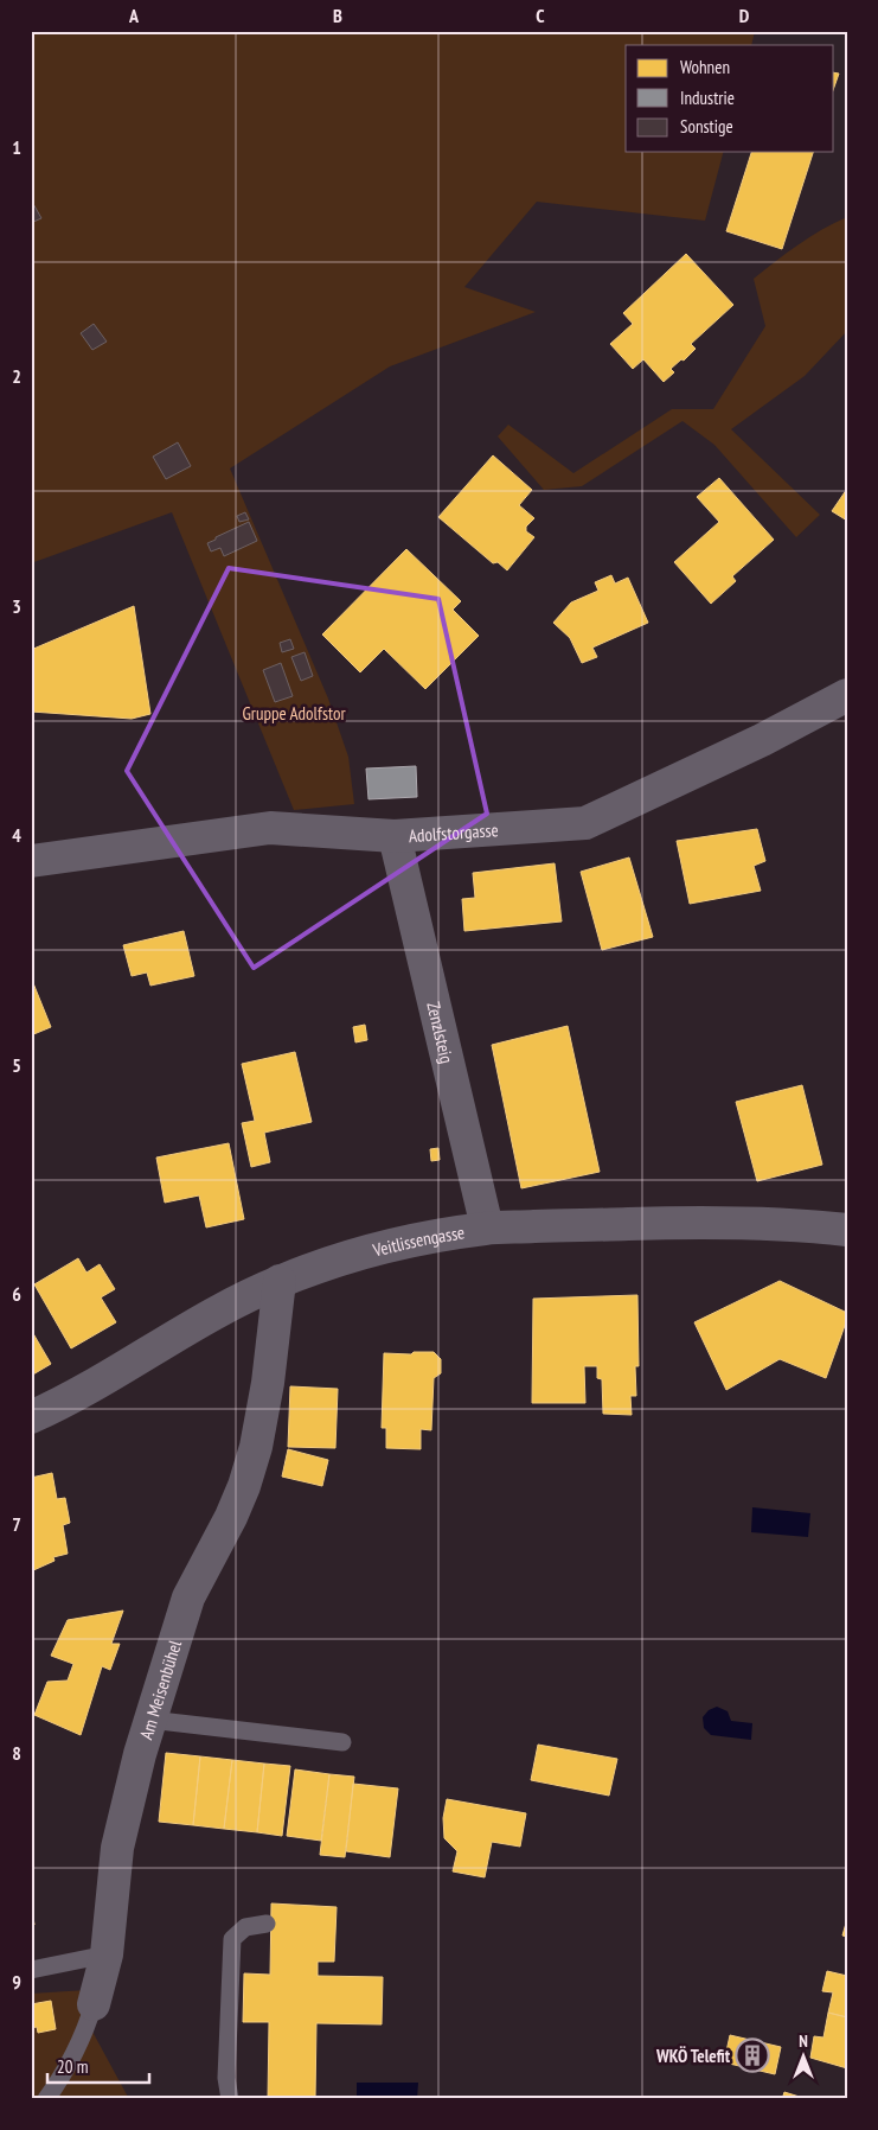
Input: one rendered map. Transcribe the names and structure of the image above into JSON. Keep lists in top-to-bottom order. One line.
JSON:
{"streets":{"street":["Adolfstorgasse","Zenzlsteig","Veitlissengasse","Am Meisenbühel"]},"crossings":[["Adolfstorgasse","Zenzlsteig"],["Zenzlsteig","Veitlissengasse"],["Veitlissengasse","Am Meisenbühel"]],"parks":["Gruppe Adolfstor"],"places":{"building":["WKÖ Telefit"]},"legend":["Wohnen","Industrie","Sonstige"],"scale_bar":"20 m","north":"top","grid":{"columns":["A","B","C","D"],"rows":["1","2","3","4","5","6","7","8","9"]}}
